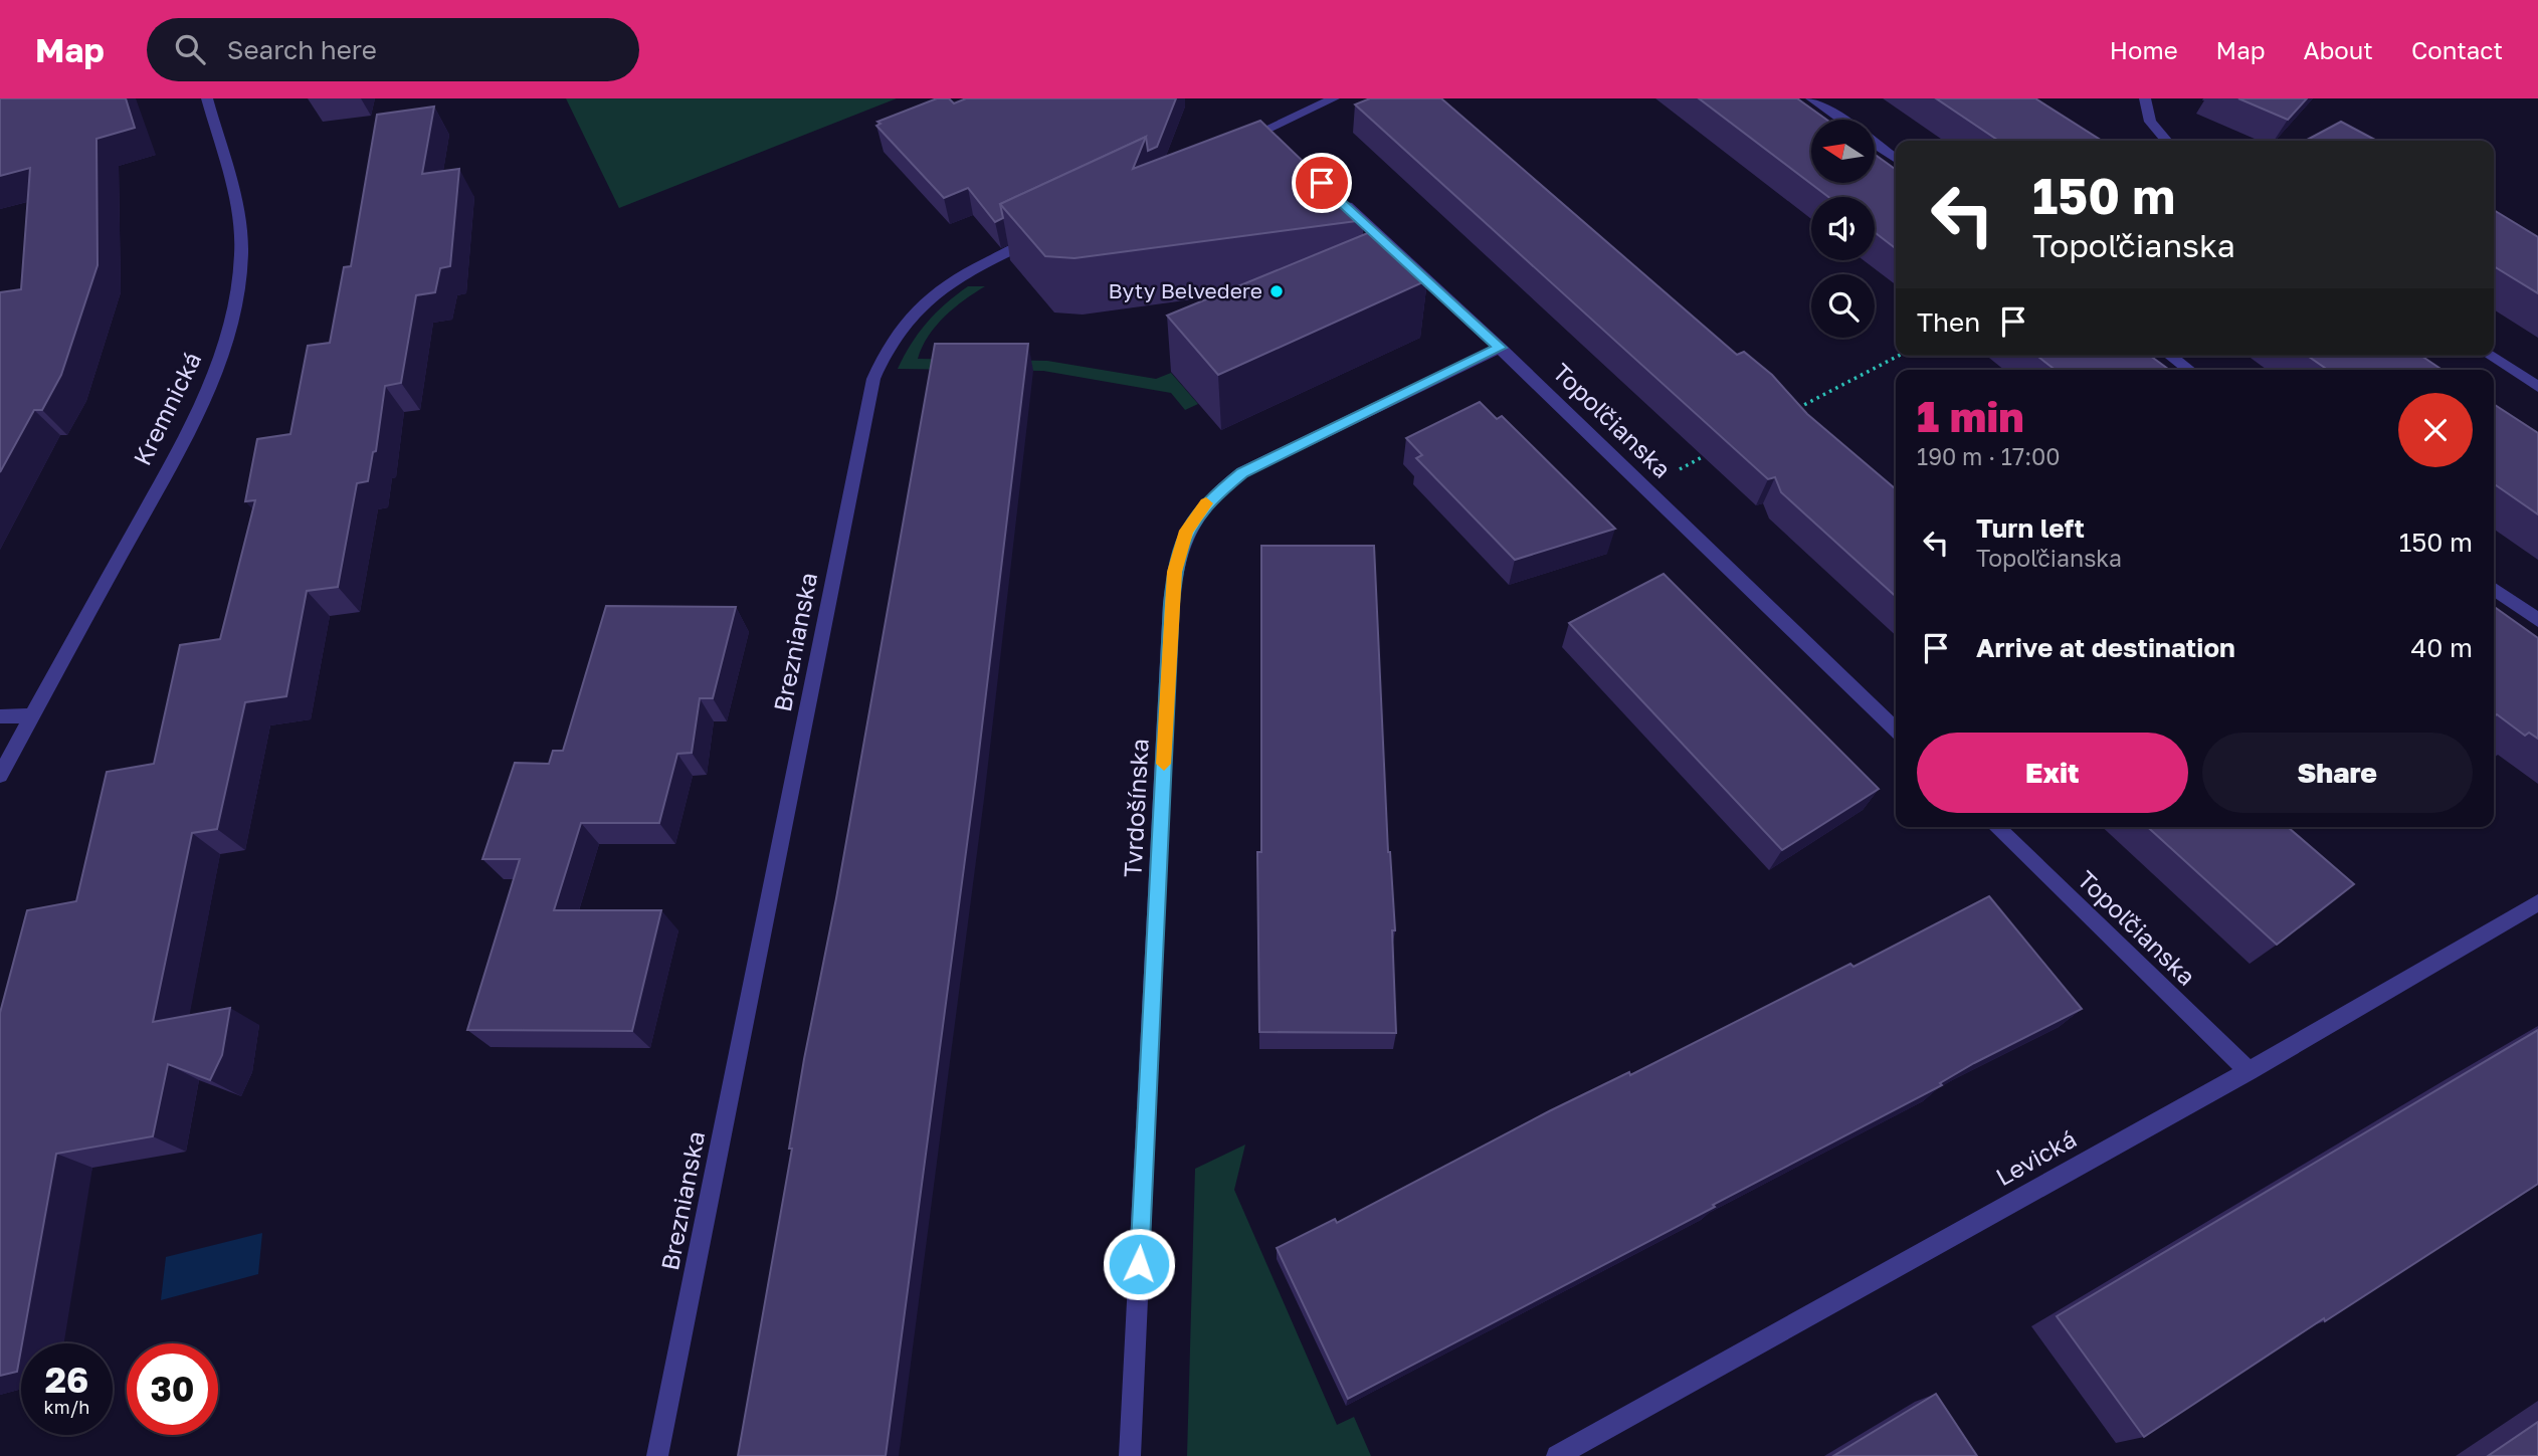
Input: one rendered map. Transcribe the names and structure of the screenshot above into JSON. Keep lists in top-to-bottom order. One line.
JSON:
{"streets":{"street":["Kremnická","Topoľčianska","Breznianska","Tvrdošínska","Levická"]},"crossings":[["Topoľčianska","Tvrdošínska"],["Topoľčianska","Levická"]],"places":["Byty Belvedere"],"north":"left","page":{"header":"Map","search":"Search here","nav":["Home","Map","About","Contact"],"turn":["150 m","Topoľčianska"],"then":"Then","heading":["1 min","190 m · 17:00"],"list":[{"name":"Turn left","note":"Topoľčianska","value":"150 m"},{"name":"Arrive at destination","value":"40 m"}],"buttons":["Exit","Share"],"speed":"26 km/h","limit":"30"}}
